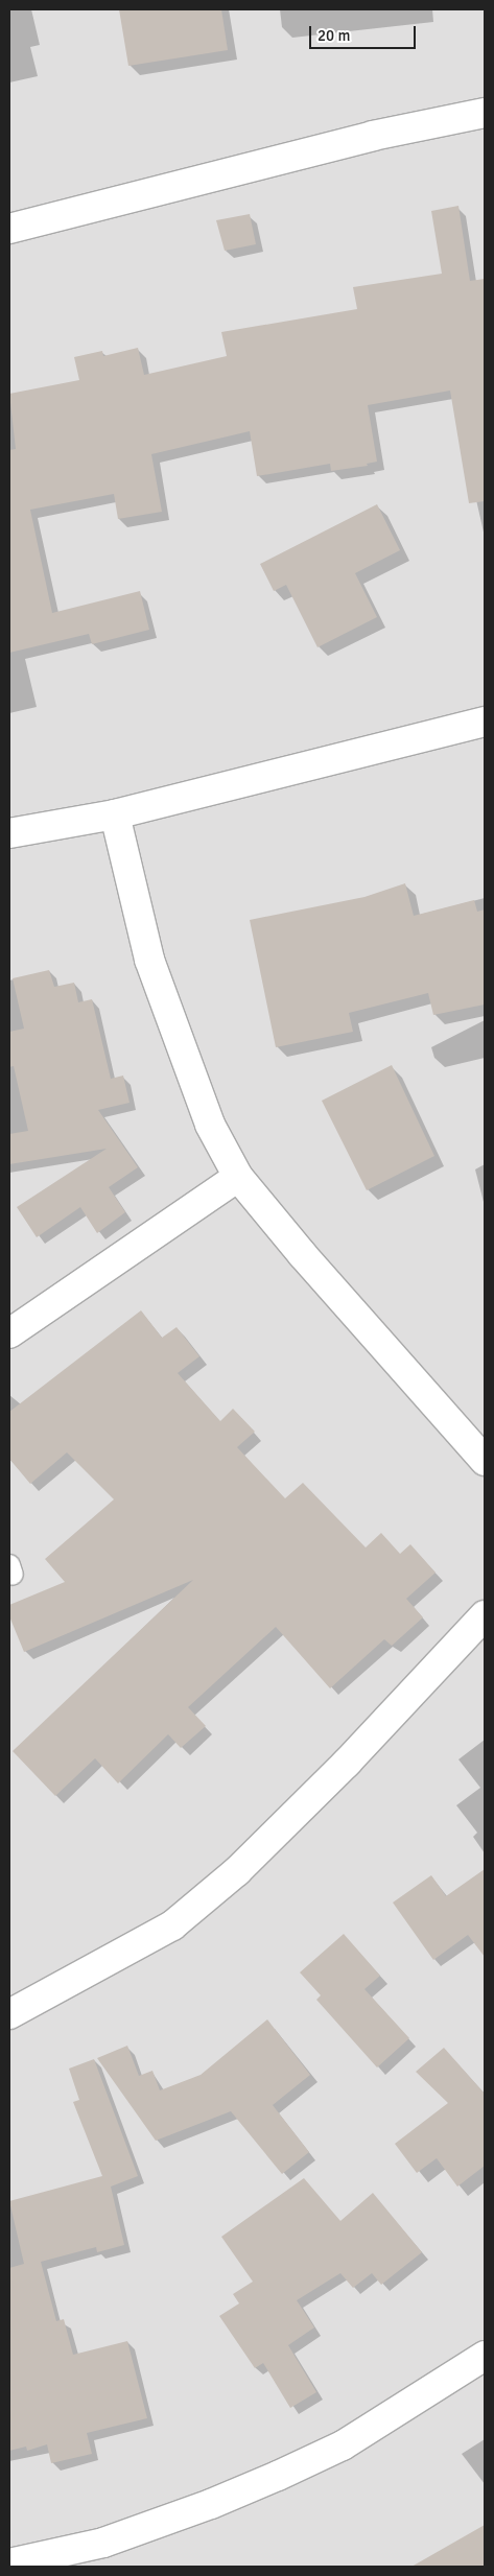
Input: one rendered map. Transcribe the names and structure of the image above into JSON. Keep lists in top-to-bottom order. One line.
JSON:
{"scale_bar":"20 m"}
